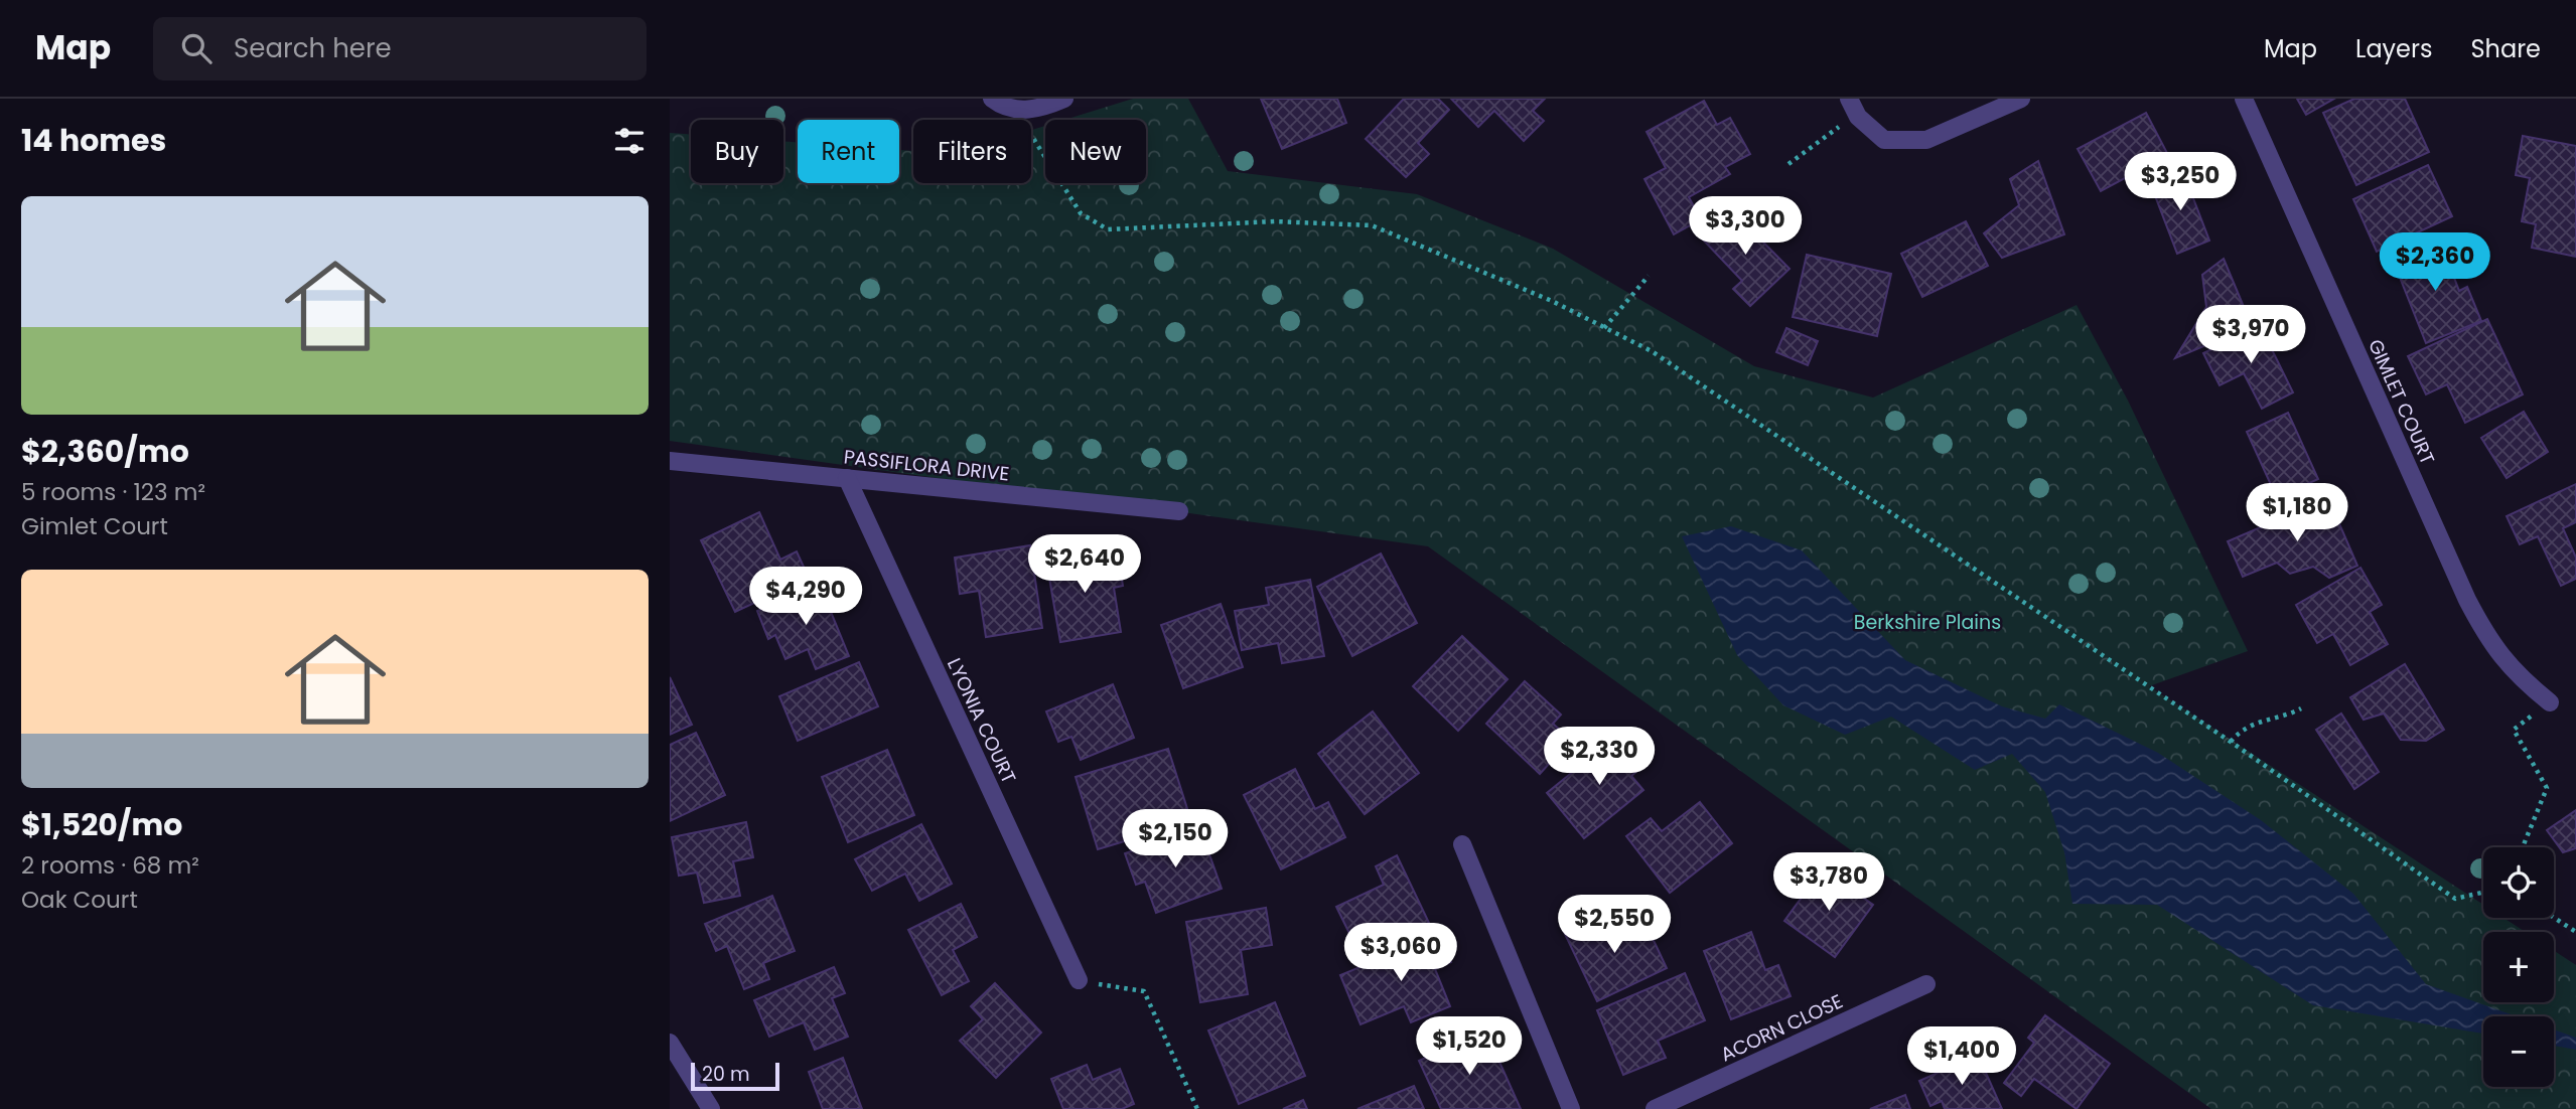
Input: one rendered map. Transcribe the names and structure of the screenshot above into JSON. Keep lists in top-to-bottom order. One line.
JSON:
{"streets":{"street":["GIMLET COURT","PASSIFLORA DRIVE","LYONIA COURT","ACORN CLOSE"]},"crossings":[["PASSIFLORA DRIVE","LYONIA COURT"]],"parks":["Berkshire Plains"],"scale_bar":"20 m","page":{"header":"Map","search":"Search here","nav":["Map","Layers","Share"],"heading":"14 homes","chip":["Buy","Rent","Filters","New"],"price":["$3,250","$3,300","$2,360","$3,970","$1,180","$2,640","$4,290","$2,330","$2,150","$3,780","$2,550","$3,060","$1,520","$1,400"],"list":[{"name":"$2,360/mo","note":"5 rooms · 123 m² · Gimlet Court"},{"name":"$1,520/mo","note":"2 rooms · 68 m² · Oak Court"}],"map_buttons":["+","−"],"scale":"20 m"}}
